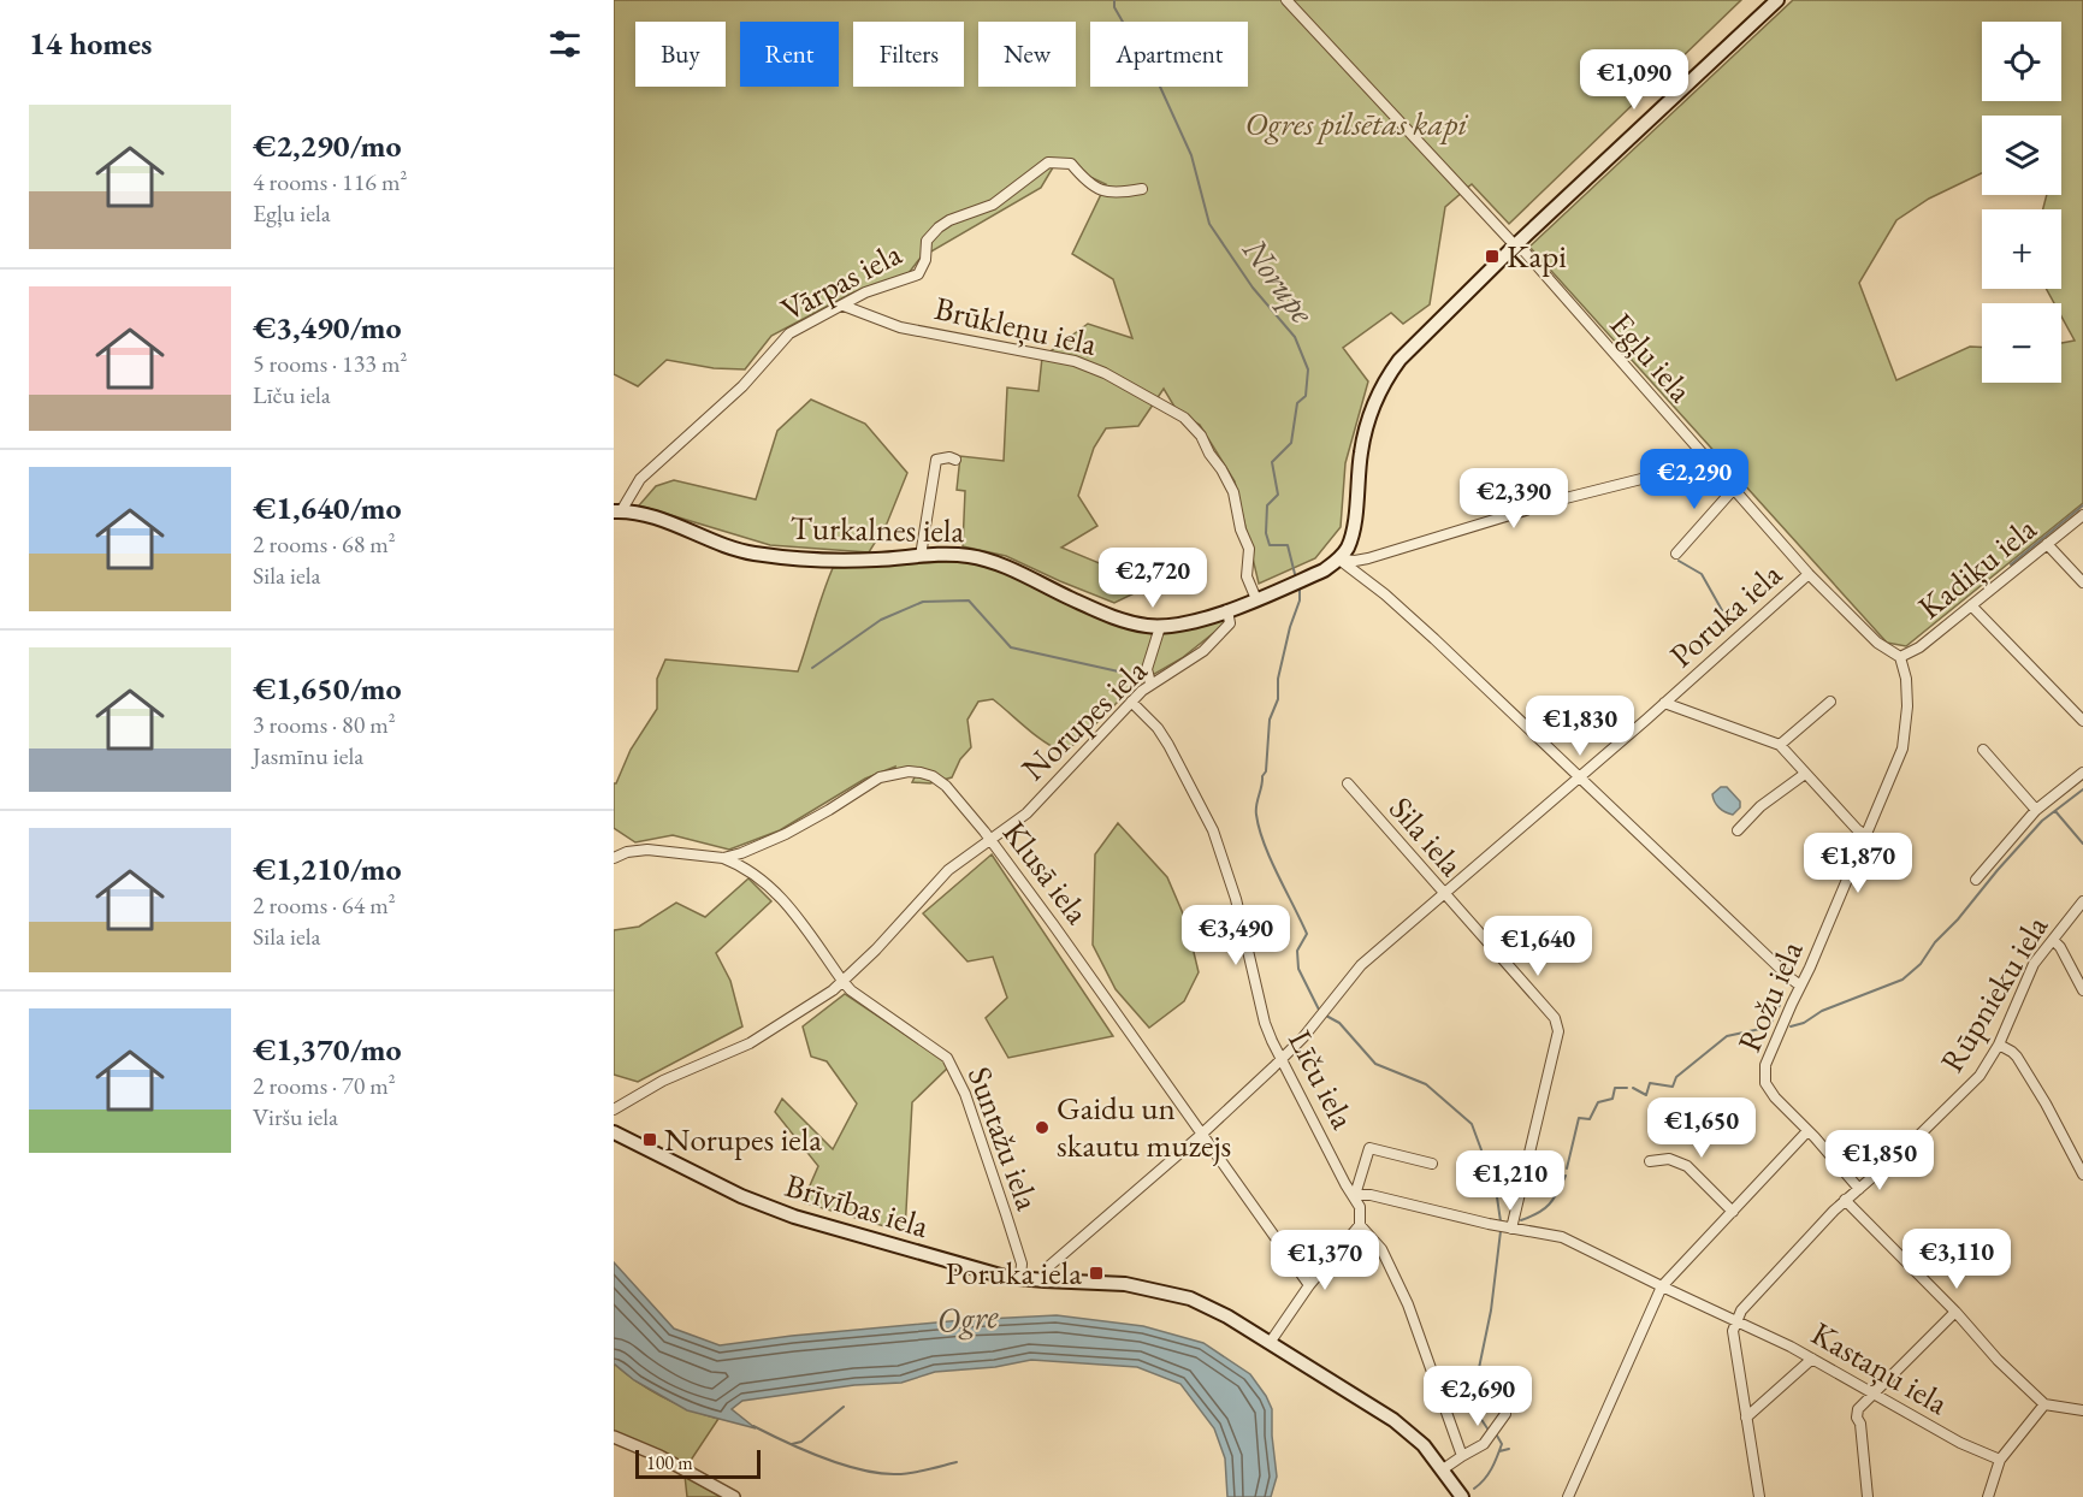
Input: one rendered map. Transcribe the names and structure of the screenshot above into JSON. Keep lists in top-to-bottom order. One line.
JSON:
{"streets":{"main road":["Turkalnes iela","Brīvības iela"],"street":["Vārpas iela","Brūkleņu iela","Egļu iela","Kadiķu iela","Poruka iela","Norupes iela","Sila iela","Klusā iela","Rūpnieku iela","Rožu iela","Līču iela","Suntažu iela","Kastaņu iela"]},"crossings":[["Vārpas iela","Brūkleņu iela"],["Vārpas iela","Turkalnes iela"],["Brūkleņu iela","Turkalnes iela"],["Egļu iela","Kadiķu iela"],["Egļu iela","Poruka iela"],["Egļu iela","Rožu iela"],["Turkalnes iela","Norupes iela"],["Kadiķu iela","Rožu iela"],["Poruka iela","Sila iela"],["Poruka iela","Klusā iela"],["Poruka iela","Līču iela"],["Poruka iela","Brīvības iela"],["Norupes iela","Klusā iela"],["Norupes iela","Līču iela"],["Norupes iela","Suntažu iela"],["Sila iela","Kastaņu iela"],["Klusā iela","Suntažu iela"],["Rūpnieku iela","Rožu iela"],["Rūpnieku iela","Kastaņu iela"],["Līču iela","Kastaņu iela"],["Suntažu iela","Brīvības iela"]],"water":["Norupe","Ogre"],"parks":["Ogres pilsētas kapi"],"places":{"transit":["Kapi","Norupes iela","Poruka iela"],"other":["Gaidu un skautu muzejs"]},"scale_bar":"100 m","page":{"heading":"14 homes","map_buttons":["+","−"],"chip":["Buy","Rent","Filters","New","Apartment"],"price":["€1,090","€2,290","€2,390","€2,720","€1,830","€1,870","€3,490","€1,640","€1,650","€1,850","€1,210","€3,110","€1,370","€2,690"],"list":[{"name":"€2,290/mo","note":"4 rooms · 116 m² · Egļu iela"},{"name":"€3,490/mo","note":"5 rooms · 133 m² · Līču iela"},{"name":"€1,640/mo","note":"2 rooms · 68 m² · Sila iela"},{"name":"€1,650/mo","note":"3 rooms · 80 m² · Jasmīnu iela"},{"name":"€1,210/mo","note":"2 rooms · 64 m² · Sila iela"},{"name":"€1,370/mo","note":"2 rooms · 70 m² · Viršu iela"}],"scale":"100 m"}}
